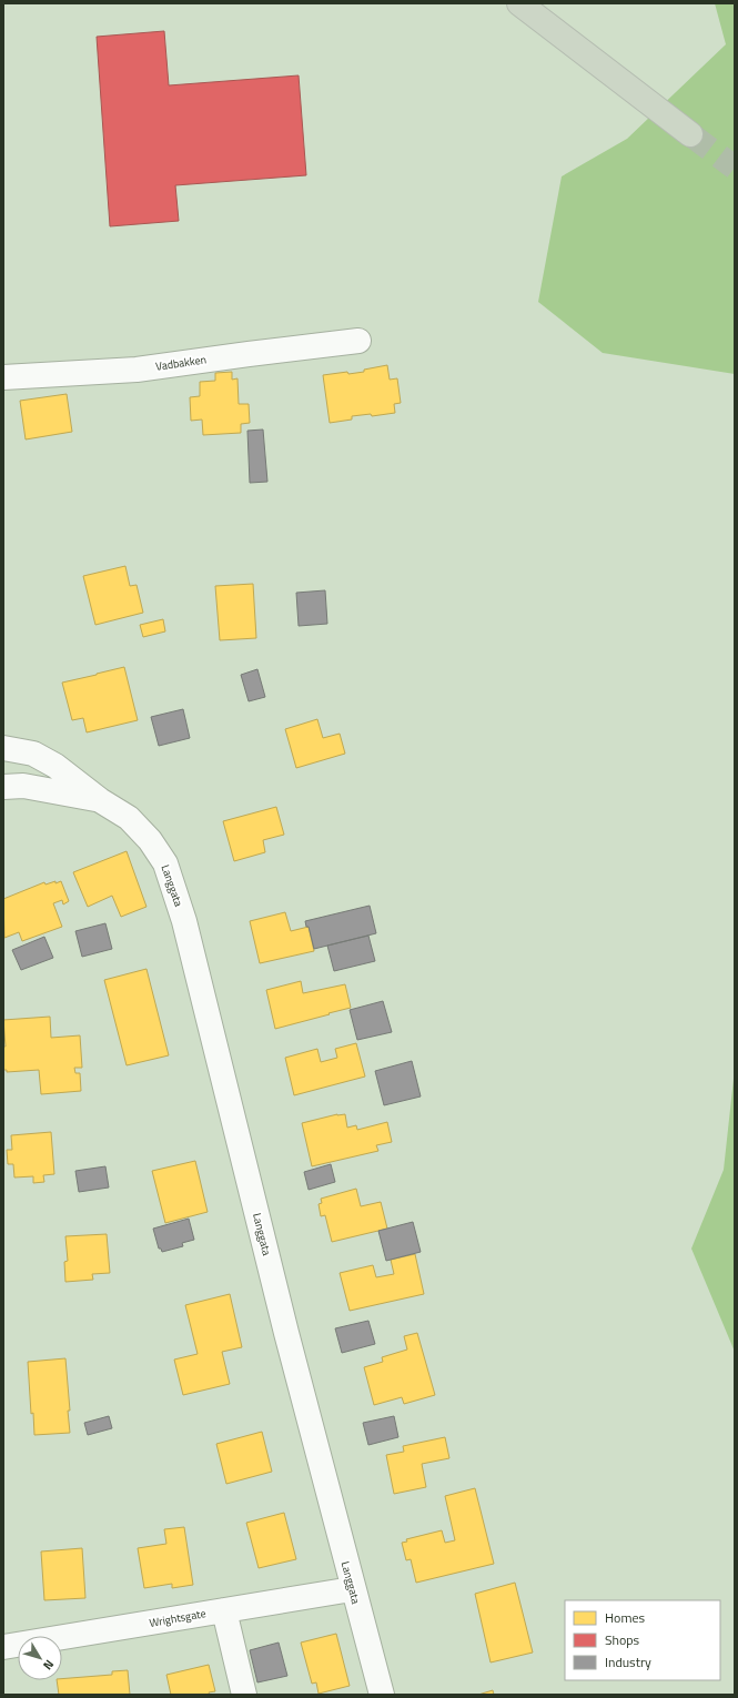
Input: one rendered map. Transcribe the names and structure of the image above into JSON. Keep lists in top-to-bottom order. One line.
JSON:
{"streets":{"street":["Vadbakken","Langgata","Wrightsgate"]},"crossings":[["Langgata","Wrightsgate"]],"legend":["Homes","Shops","Industry"],"north":"bottom right"}
